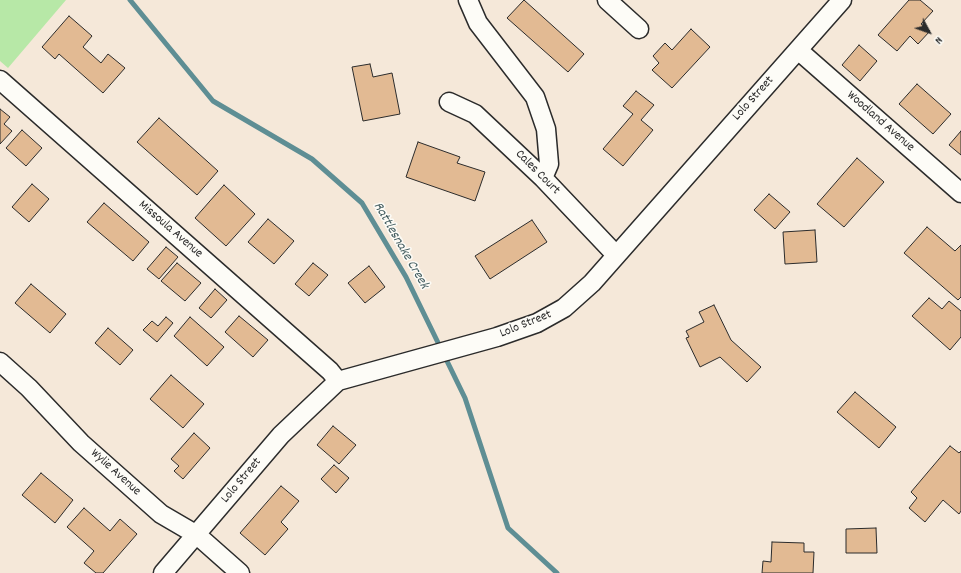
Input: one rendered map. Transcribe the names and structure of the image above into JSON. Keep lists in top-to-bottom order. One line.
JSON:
{"streets":{"street":["Lolo Street","Woodland Avenue","Cales Court","Missoula Avenue","Wylie Avenue"]},"crossings":[["Lolo Street","Woodland Avenue"],["Lolo Street","Cales Court"],["Lolo Street","Missoula Avenue"],["Lolo Street","Wylie Avenue"]],"water":["Rattlesnake Creek"],"north":"bottom right"}
